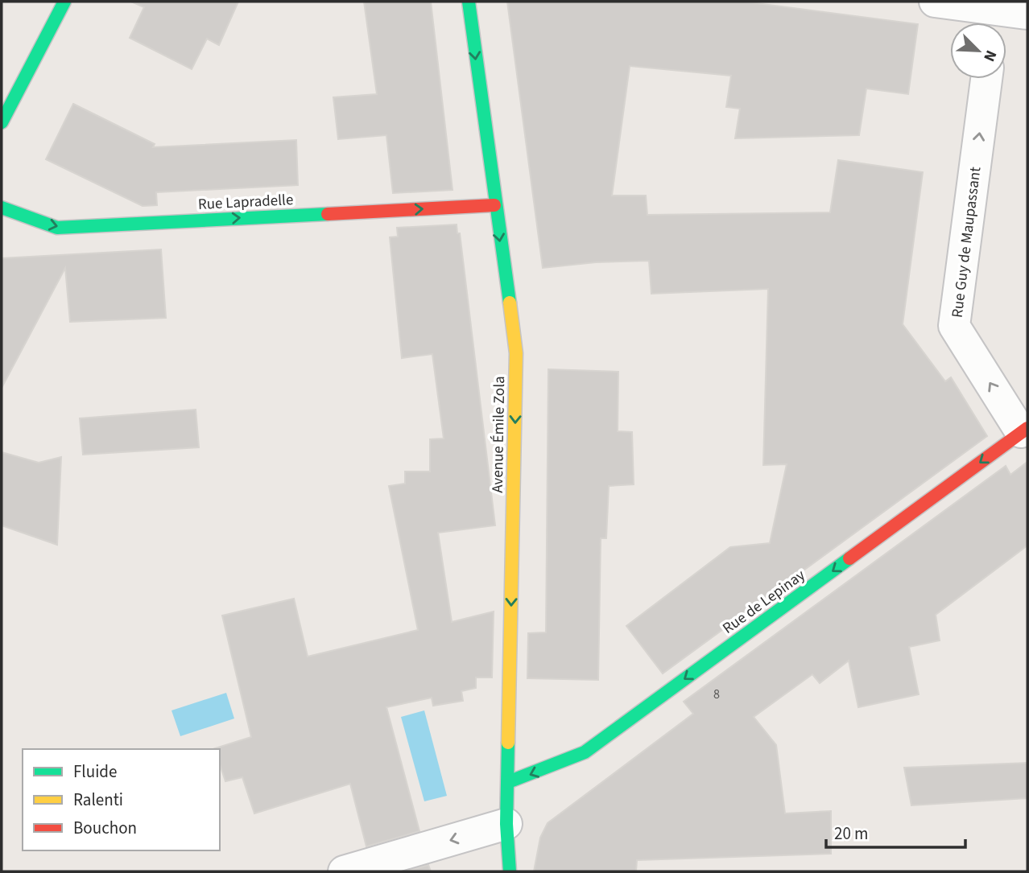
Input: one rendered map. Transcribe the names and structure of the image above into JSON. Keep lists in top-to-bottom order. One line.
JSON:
{"streets":{"street":["Rue Lapradelle","Rue Guy de Maupassant","Avenue Émile Zola","Rue de Lepinay"]},"crossings":[["Rue Lapradelle","Avenue Émile Zola"],["Rue Guy de Maupassant","Rue de Lepinay"],["Avenue Émile Zola","Rue de Lepinay"]],"one_way":["Rue Lapradelle","Rue Guy de Maupassant","Avenue Émile Zola","Rue de Lepinay"],"house_numbers":["8"],"legend":["Fluide","Ralenti","Bouchon"],"scale_bar":"20 m","north":"bottom right"}
